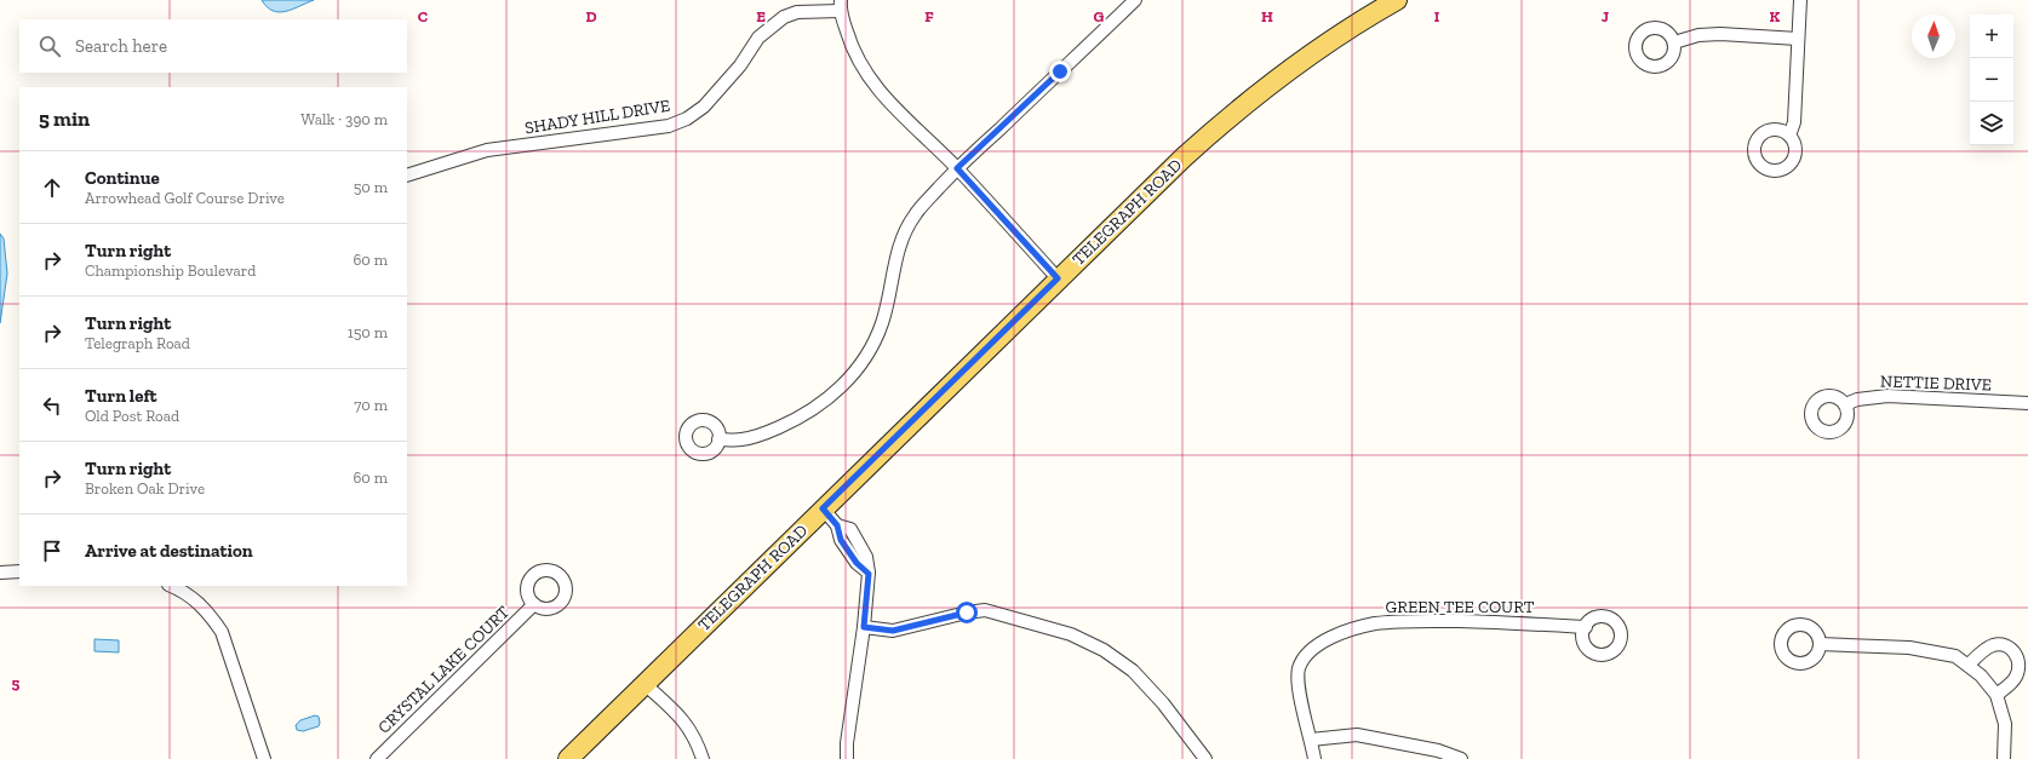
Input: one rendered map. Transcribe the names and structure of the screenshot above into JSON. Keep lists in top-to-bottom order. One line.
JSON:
{"streets":{"main road":["TELEGRAPH ROAD"],"street":["SHADY HILL DRIVE","NETTIE DRIVE","GREEN TEE COURT","CRYSTAL LAKE COURT"]},"north":"top","page":{"map_buttons":["+","−"],"search":"Search here","heading":["5 min","Walk · 390 m"],"list":[["Continue","Arrowhead Golf Course Drive","50 m"],["Turn right","Championship Boulevard","60 m"],["Turn right","Telegraph Road","150 m"],["Turn left","Old Post Road","70 m"],["Turn right","Broken Oak Drive","60 m"],"Arrive at destination"]},"grid":{"columns":["C","D","E","F","G","H","I","J","K"],"rows":["5"]}}
